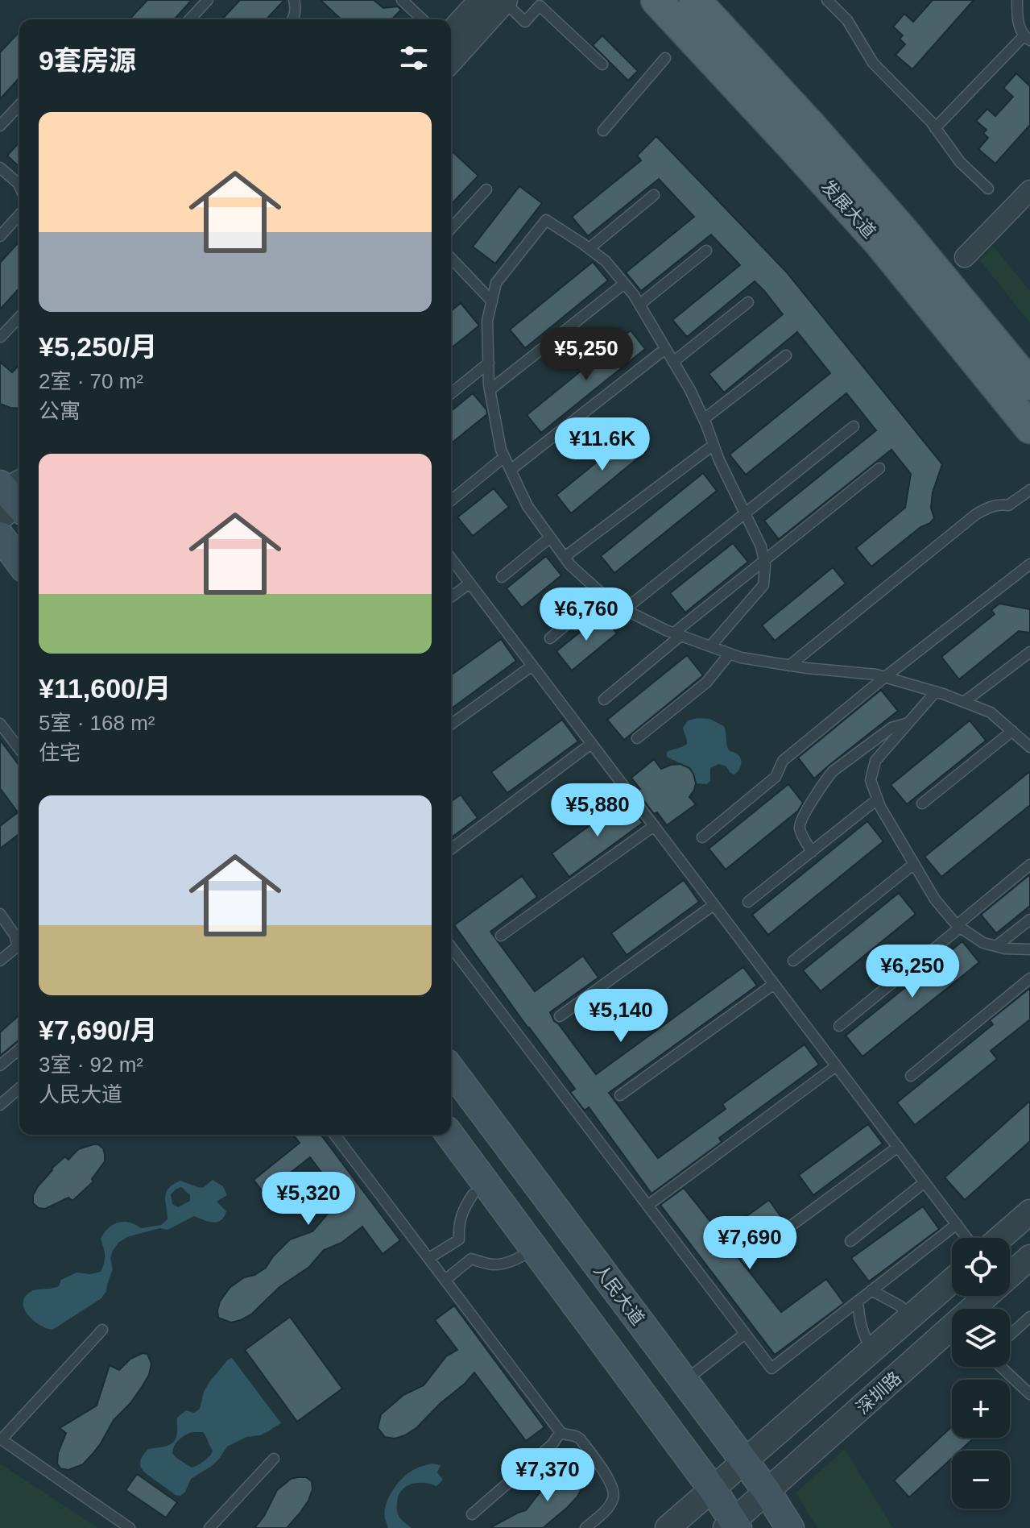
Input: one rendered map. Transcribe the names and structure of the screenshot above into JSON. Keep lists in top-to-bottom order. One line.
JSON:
{"streets":{"main road":["发展大道","人民大道"],"street":["深圳路"]},"crossings":[["人民大道","深圳路"]],"page":{"heading":"9套房源","list":[{"name":"¥5,250/月","note":"2室 · 70 m² · 公寓"},{"name":"¥11,600/月","note":"5室 · 168 m² · 住宅"},{"name":"¥7,690/月","note":"3室 · 92 m² · 人民大道"}],"price":["¥5,250","¥11.6K","¥6,760","¥5,880","¥6,250","¥5,140","¥5,320","¥7,690","¥7,370"],"map_buttons":["+","−"]}}
